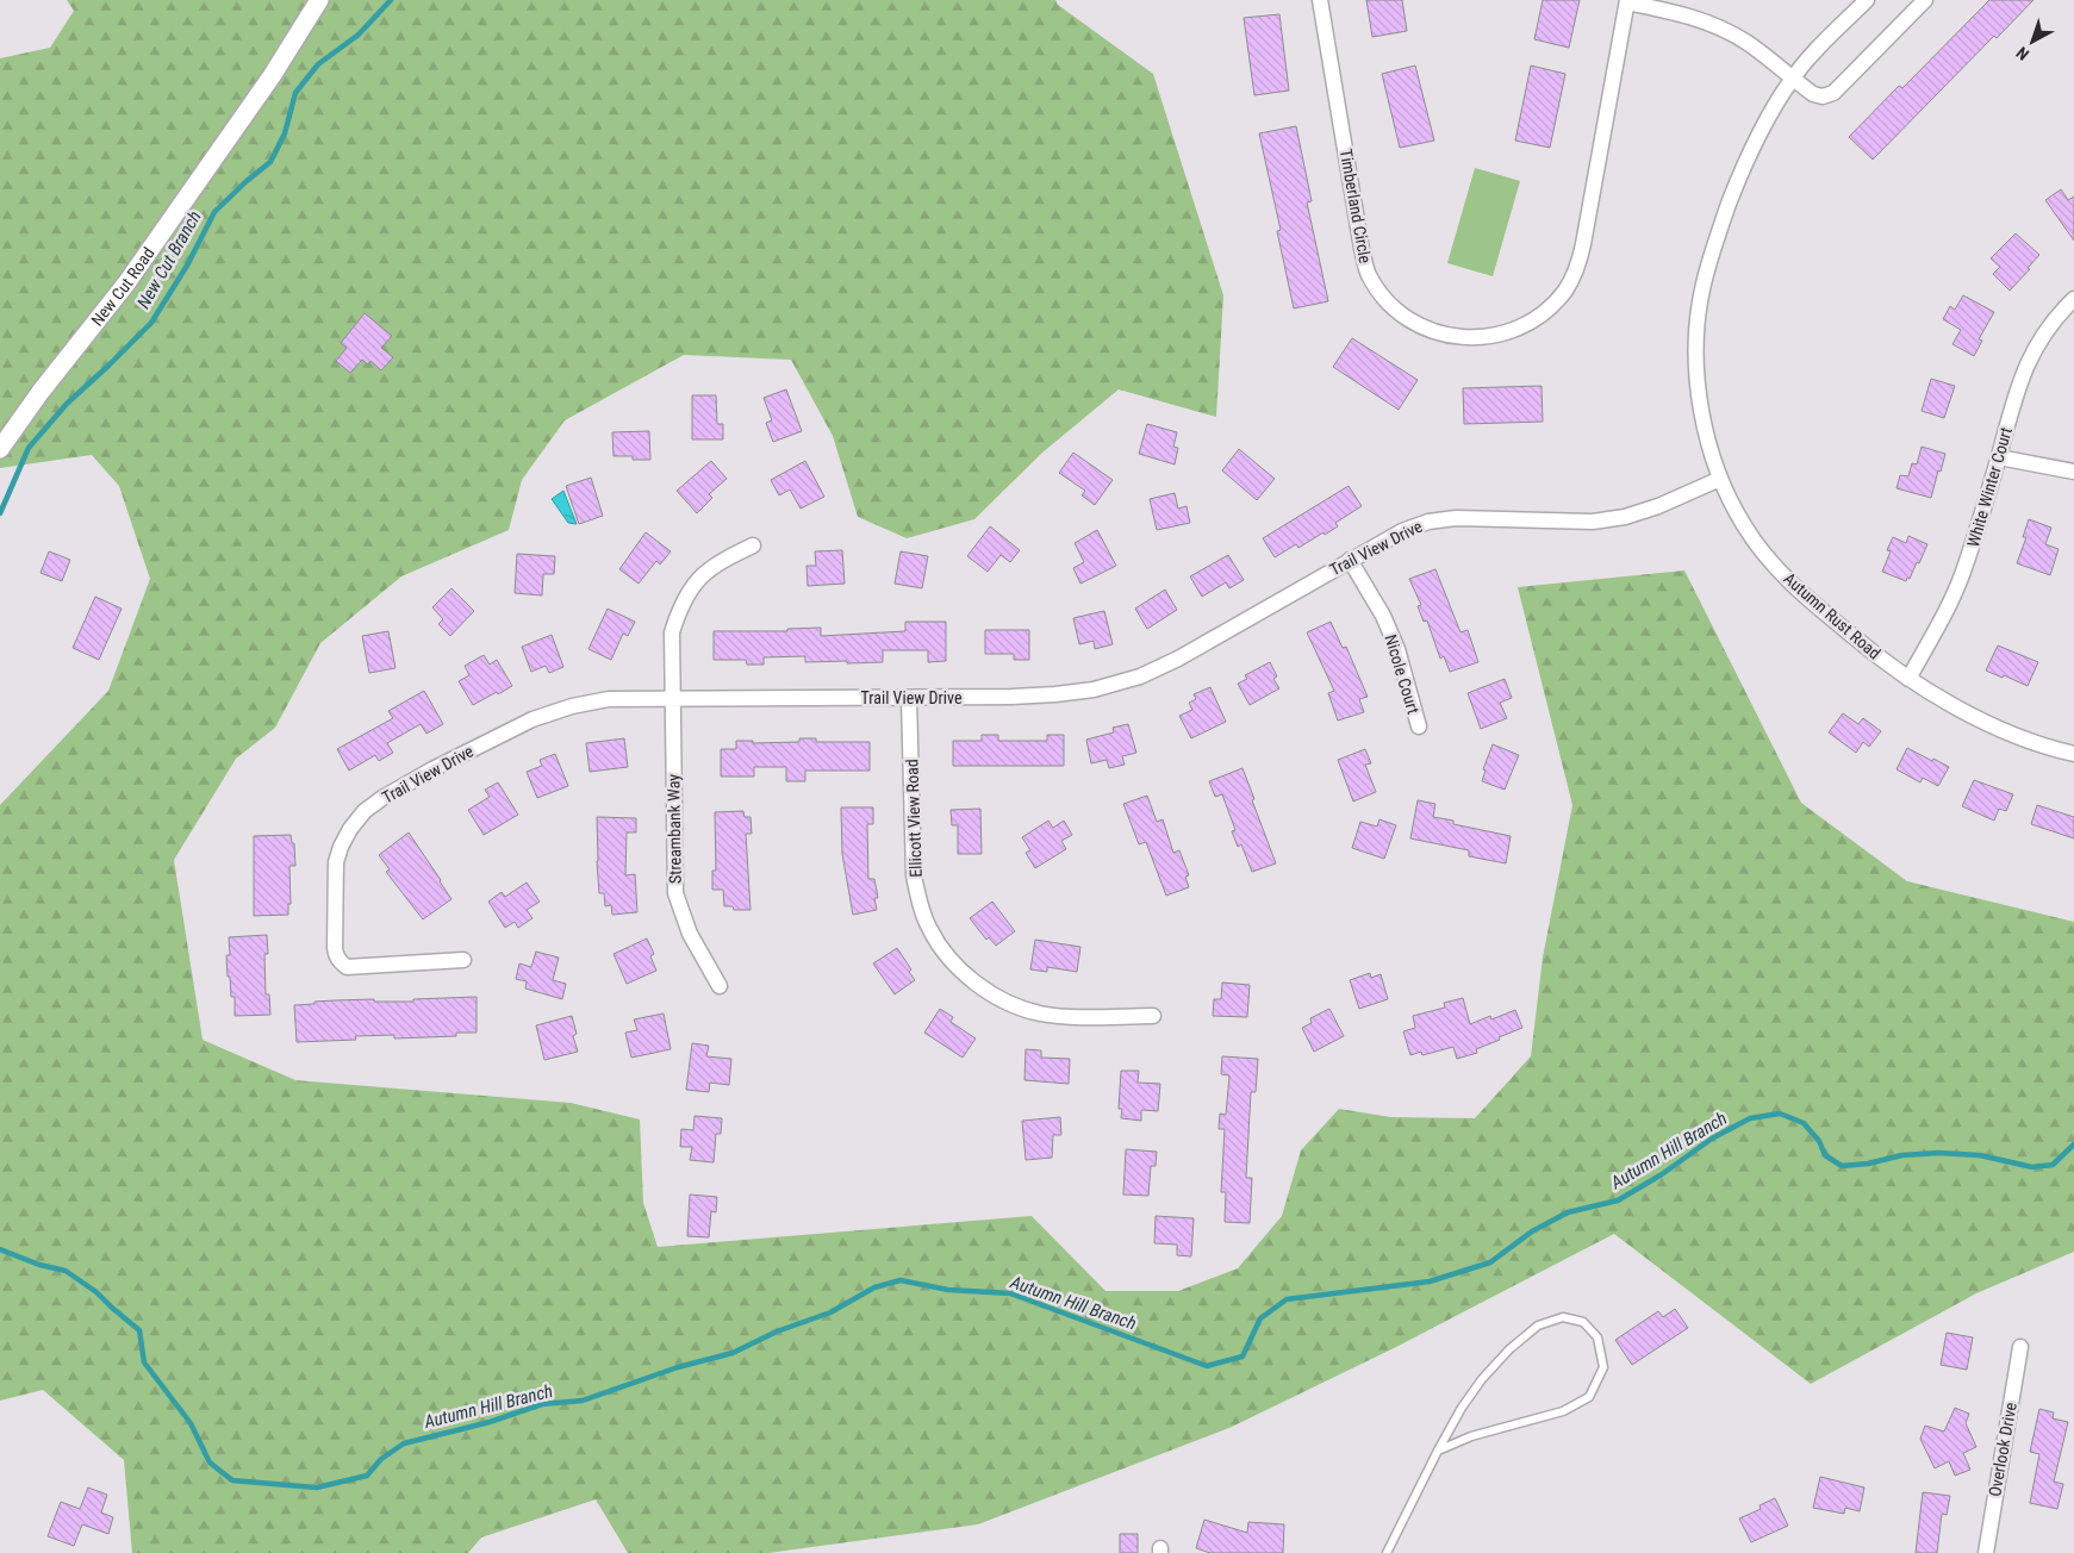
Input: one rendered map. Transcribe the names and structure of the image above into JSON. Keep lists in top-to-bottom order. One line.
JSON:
{"streets":{"street":["Timberland Circle","New Cut Road","White Winter Court","Trail View Drive","Autumn Rust Road","Nicole Court","Ellicott View Road","Streambank Way","Overlook Drive"]},"crossings":[["Timberland Circle","Autumn Rust Road"],["White Winter Court","Autumn Rust Road"],["Trail View Drive","Autumn Rust Road"],["Trail View Drive","Nicole Court"],["Trail View Drive","Ellicott View Road"],["Trail View Drive","Streambank Way"]],"water":["New Cut Branch","Autumn Hill Branch"],"north":"bottom left"}
